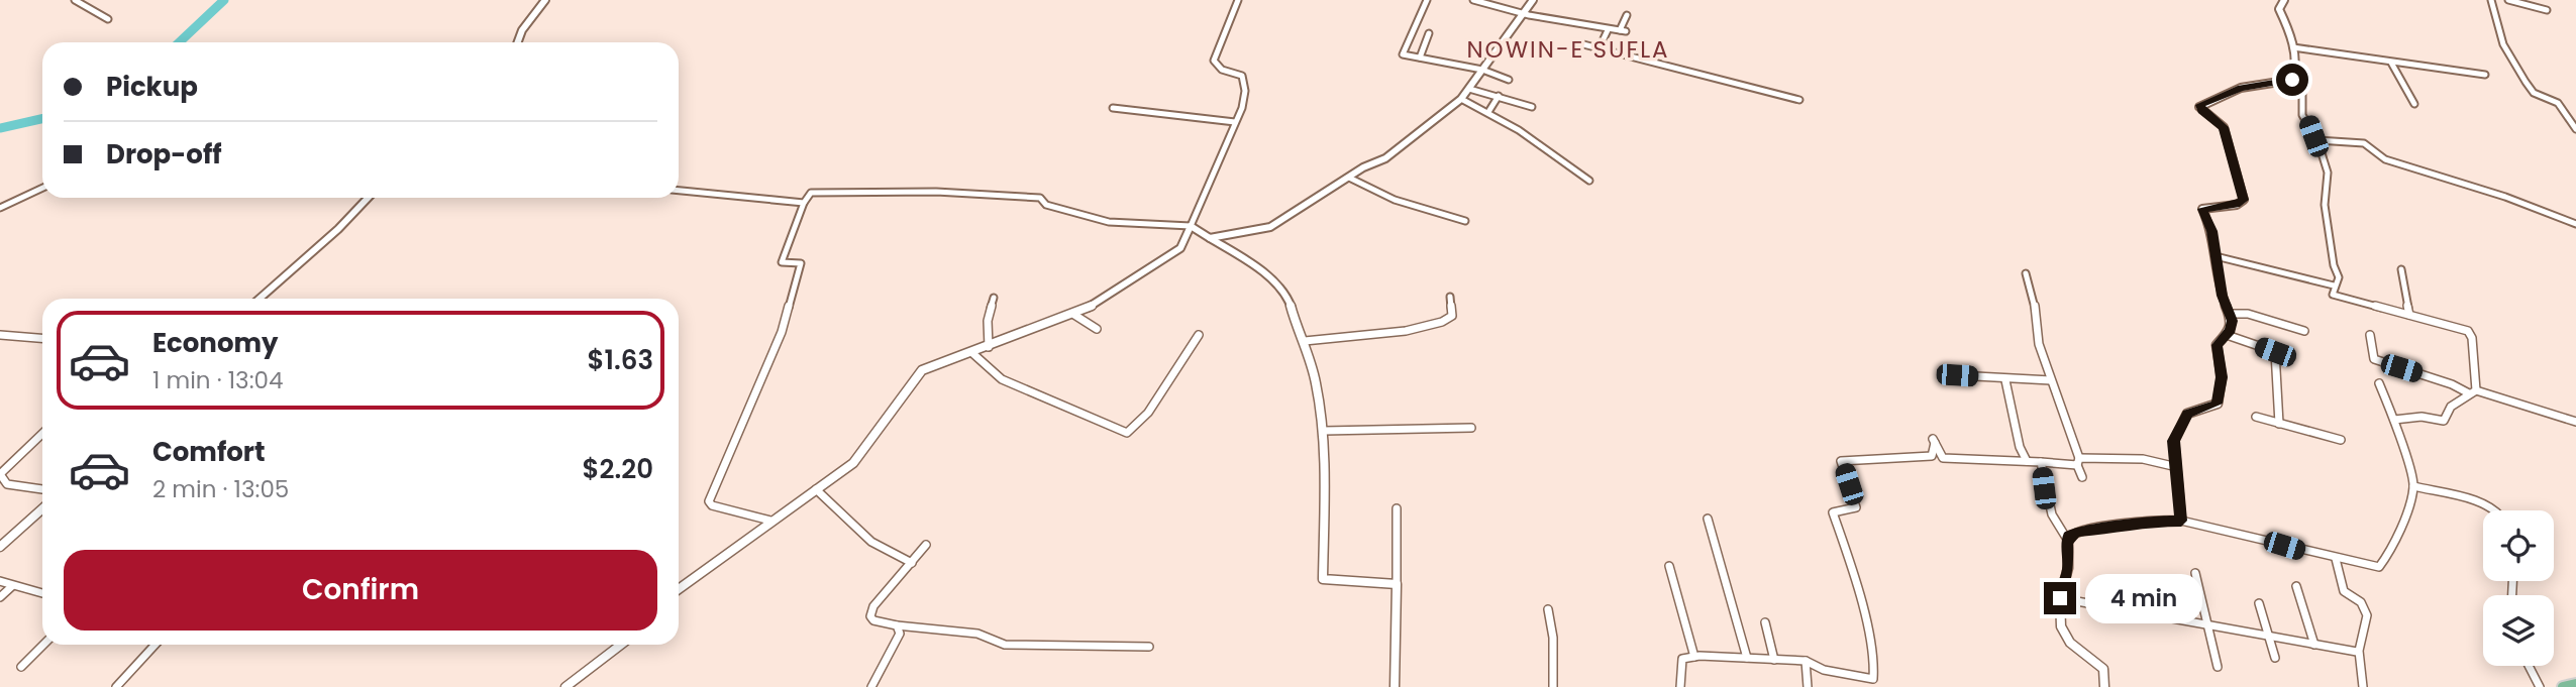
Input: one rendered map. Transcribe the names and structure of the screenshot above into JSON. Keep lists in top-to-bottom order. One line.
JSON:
{"districts":["NOWIN-E SUFLA"],"page":{"banner":["Pickup","Drop-off"],"list":[{"name":"Economy","note":"1 min · 13:04","value":"$1.63"},{"name":"Comfort","note":"2 min · 13:05","value":"$2.20"}],"buttons":"Confirm","bubble":"4 min"}}
